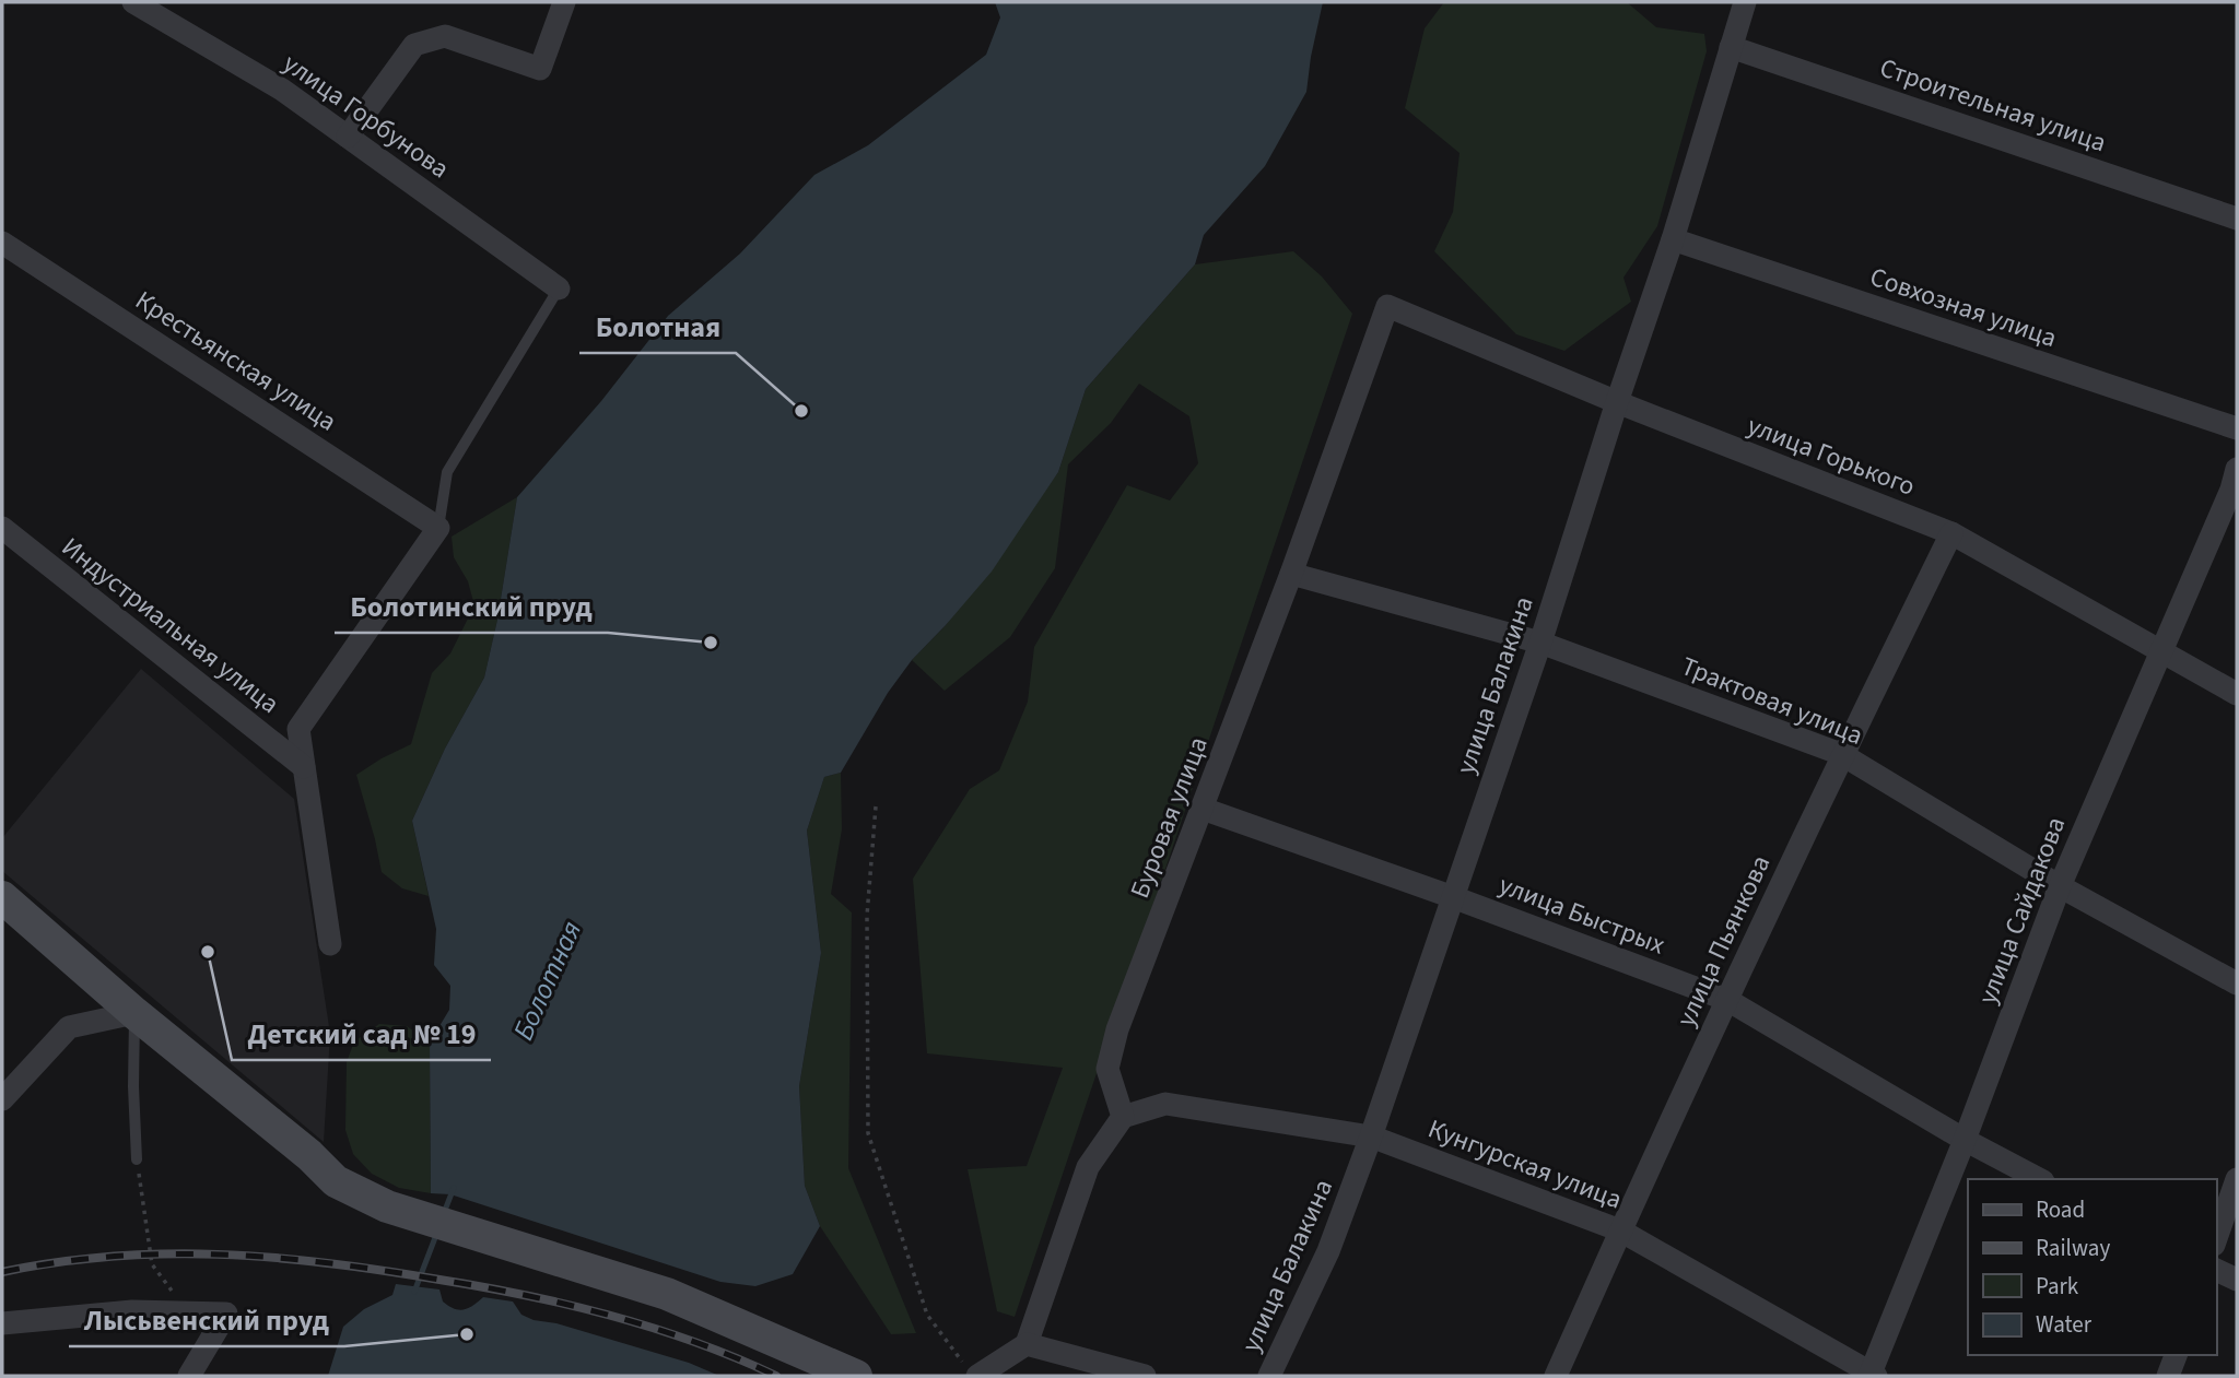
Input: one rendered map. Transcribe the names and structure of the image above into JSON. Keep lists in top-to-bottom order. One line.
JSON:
{"streets":{"street":["Строительная улица","улица Горбунова","Совхозная улица","Крестьянская улица","улица Горького","Индустриальная улица","улица Балакина","Трактовая улица","Буровая улица","улица Сайдакова","улица Быстрых","улица Пьянкова","Кунгурская улица"]},"crossings":[["Строительная улица","улица Балакина"],["Совхозная улица","улица Балакина"],["улица Горького","улица Балакина"],["улица Горького","Буровая улица"],["улица Горького","улица Сайдакова"],["улица Горького","улица Пьянкова"],["улица Балакина","Трактовая улица"],["улица Балакина","улица Быстрых"],["улица Балакина","Кунгурская улица"],["Трактовая улица","Буровая улица"],["Трактовая улица","улица Сайдакова"],["Трактовая улица","улица Пьянкова"],["Буровая улица","улица Быстрых"],["Буровая улица","Кунгурская улица"],["улица Сайдакова","улица Быстрых"],["улица Сайдакова","Кунгурская улица"],["улица Быстрых","улица Пьянкова"],["улица Пьянкова","Кунгурская улица"]],"water":["Болотная"],"places":["Болотная","Болотинский пруд","Детский сад № 19","Лысьвенский пруд"],"legend":["Road","Railway","Park","Water"]}
